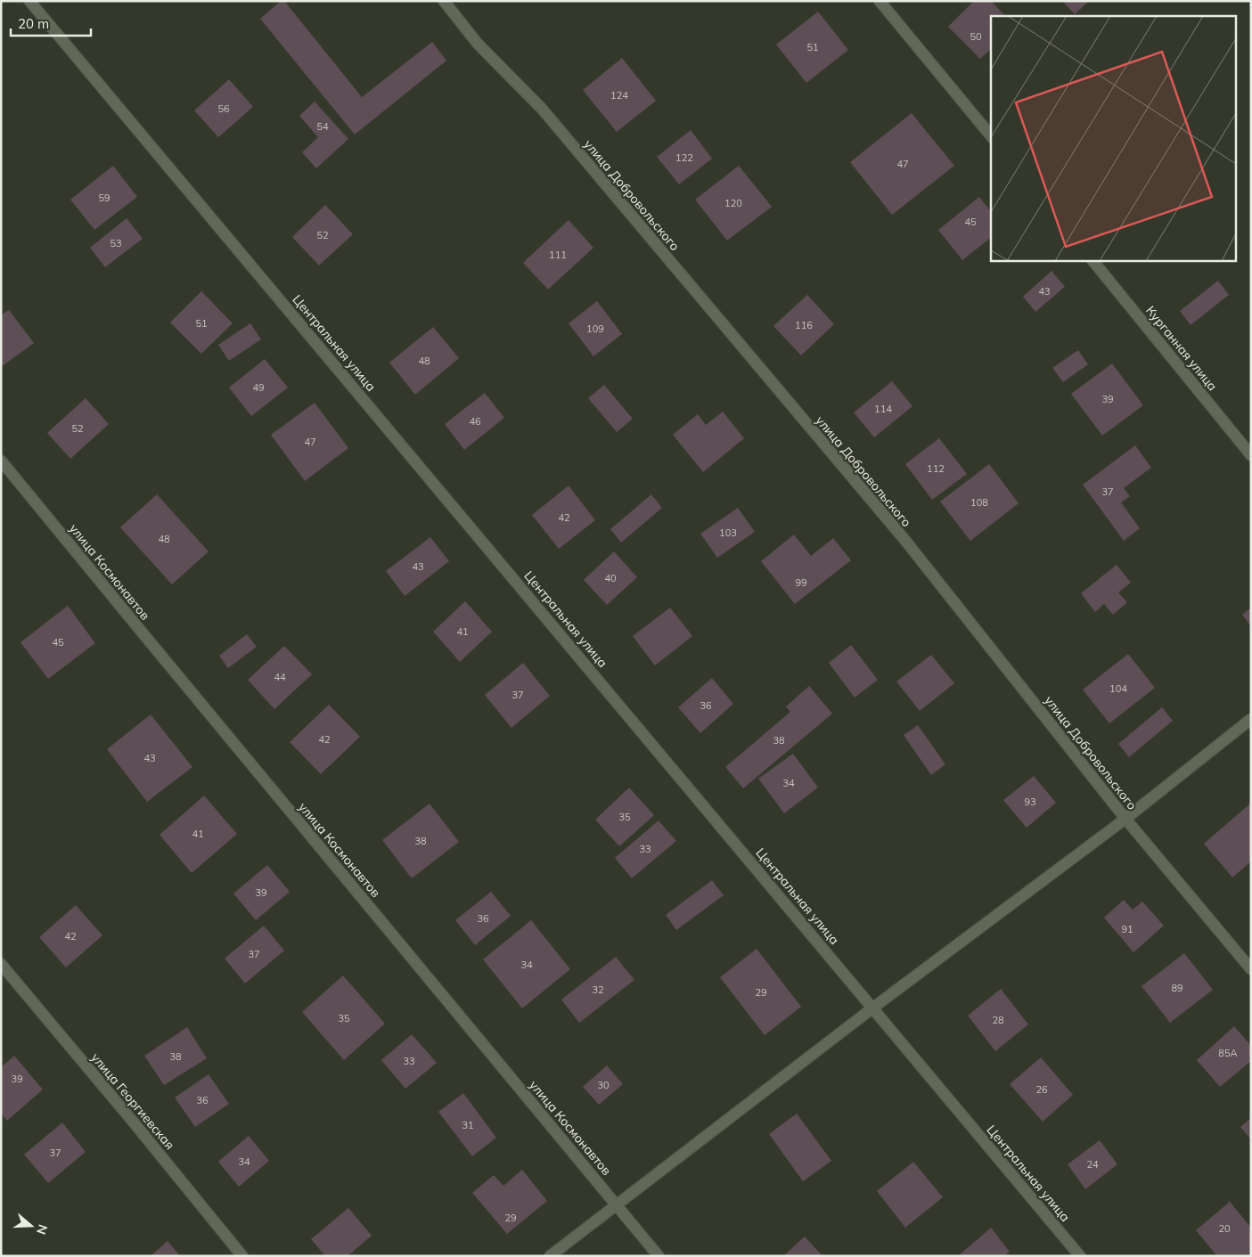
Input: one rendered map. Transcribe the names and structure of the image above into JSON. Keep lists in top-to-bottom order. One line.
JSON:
{"streets":{"street":["улица Добровольского","Центральная улица","Курганная улица","улица Космонавтов","улица Георгиевская"]},"house_numbers":["50","51","124","56","54","122","47","59","120","45","52","53","111","43","51","116","109","48","49","39","114","46","52","47","112","37","108","42","103","48","43","40","99","41","45","44","104","37","36","42","38","43","34","93","35","41","38","33","39","36","91","42","37","34","89","32","29","35","28","85А","38","33","39","30","26","36","31","37","34","24","29","20"],"scale_bar":"20 m","north":"right"}
